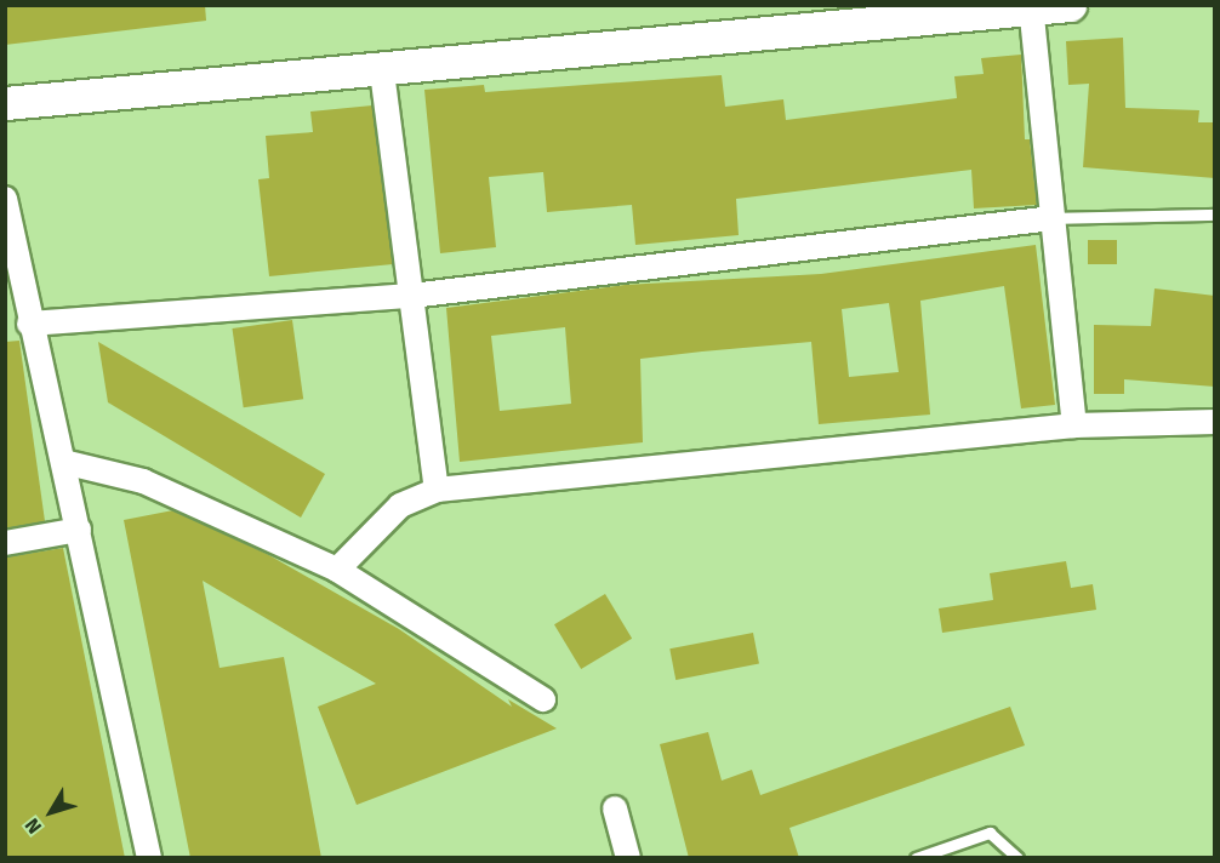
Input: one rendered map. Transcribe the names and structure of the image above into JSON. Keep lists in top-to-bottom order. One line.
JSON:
{"north":"bottom left"}
